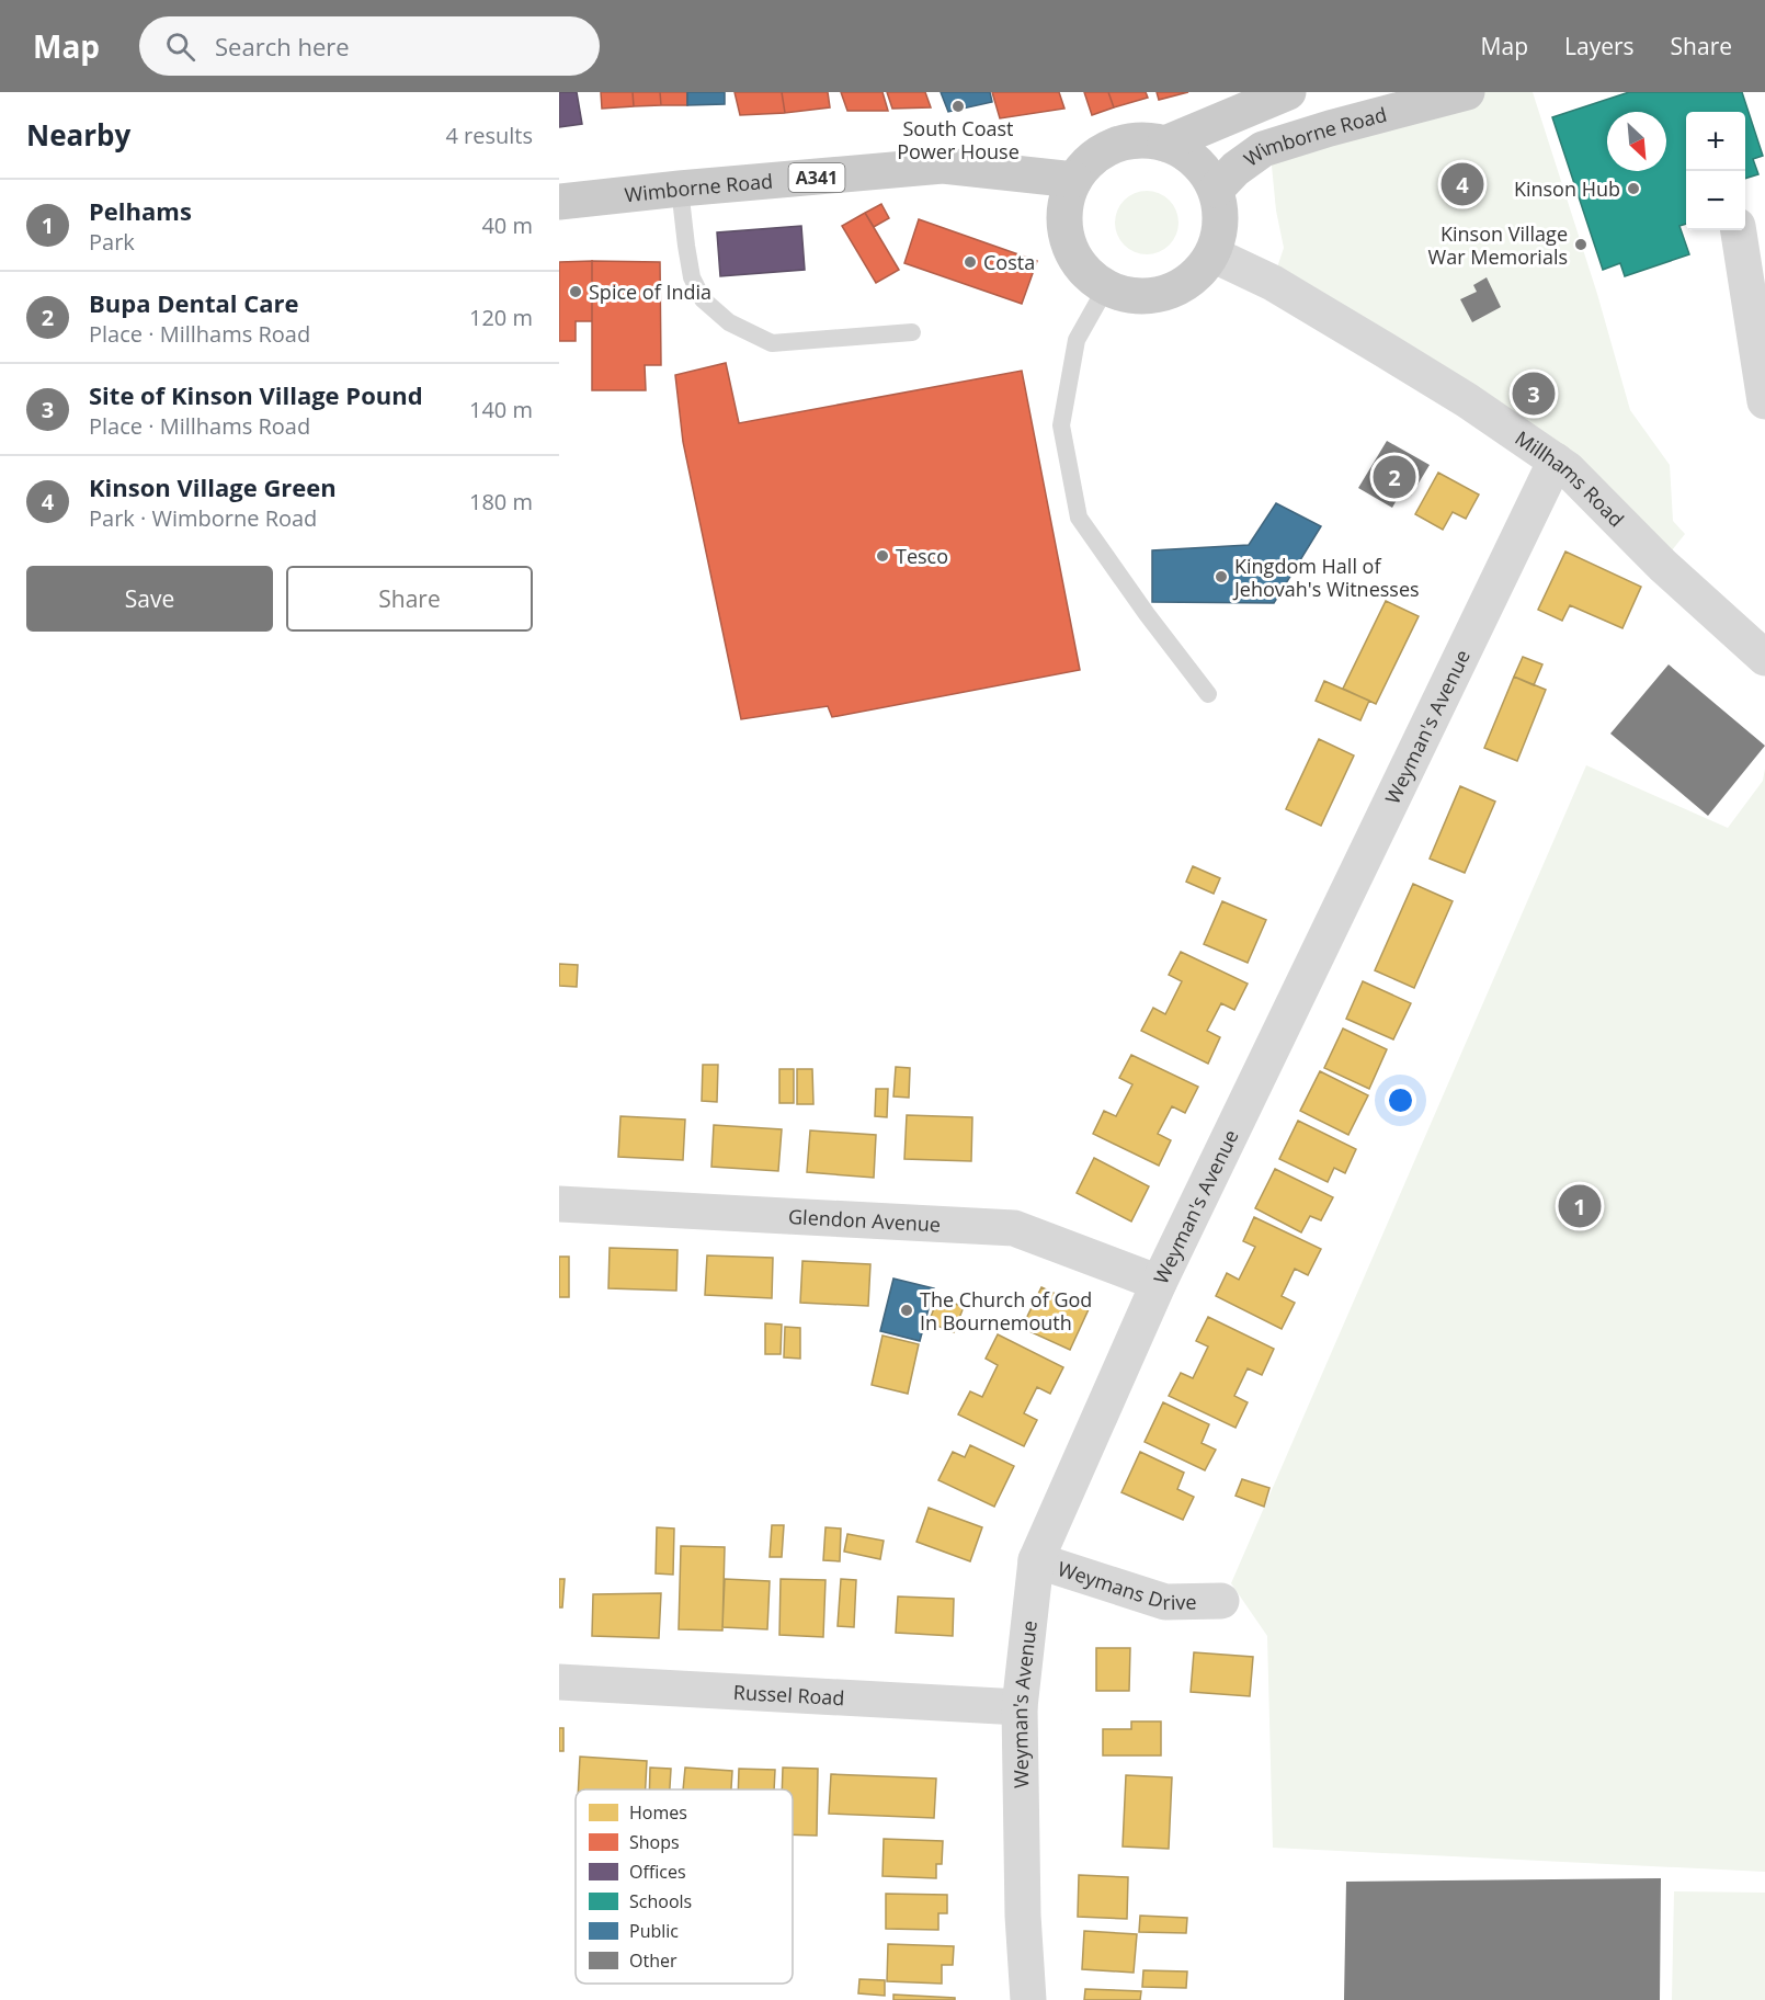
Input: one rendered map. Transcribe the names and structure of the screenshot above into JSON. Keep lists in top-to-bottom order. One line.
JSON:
{"streets":{"main road":["Wimborne Road","A341"],"street":["Millhams Road","Weyman's Avenue","Glendon Avenue","Weymans Drive","Russel Road"]},"crossings":[["Wimborne Road","Millhams Road"],["Millhams Road","Weyman's Avenue"],["Weyman's Avenue","Glendon Avenue"],["Weyman's Avenue","Weymans Drive"],["Weyman's Avenue","Russel Road"]],"places":["South Coast Power House","Kinson Hub","Kinson Village War Memorials","Costa","Spice of India","Tesco","Kingdom Hall of Jehovah's Witnesses","The Church of God In Bournemouth"],"legend":["Homes","Shops","Offices","Schools","Public","Other"],"north":"bottom right","page":{"header":"Map","search":"Search here","nav":["Map","Layers","Share"],"heading":["Nearby","4 results"],"map_buttons":["+","−"],"pins":["4","3","2","1"],"list":[{"mark":"1","name":"Pelhams","note":"Park","value":"40 m"},{"mark":"2","name":"Bupa Dental Care","note":"Place · Millhams Road","value":"120 m"},{"mark":"3","name":"Site of Kinson Village Pound","note":"Place · Millhams Road","value":"140 m"},{"mark":"4","name":"Kinson Village Green","note":"Park · Wimborne Road","value":"180 m"}],"buttons":["Save","Share"]}}
